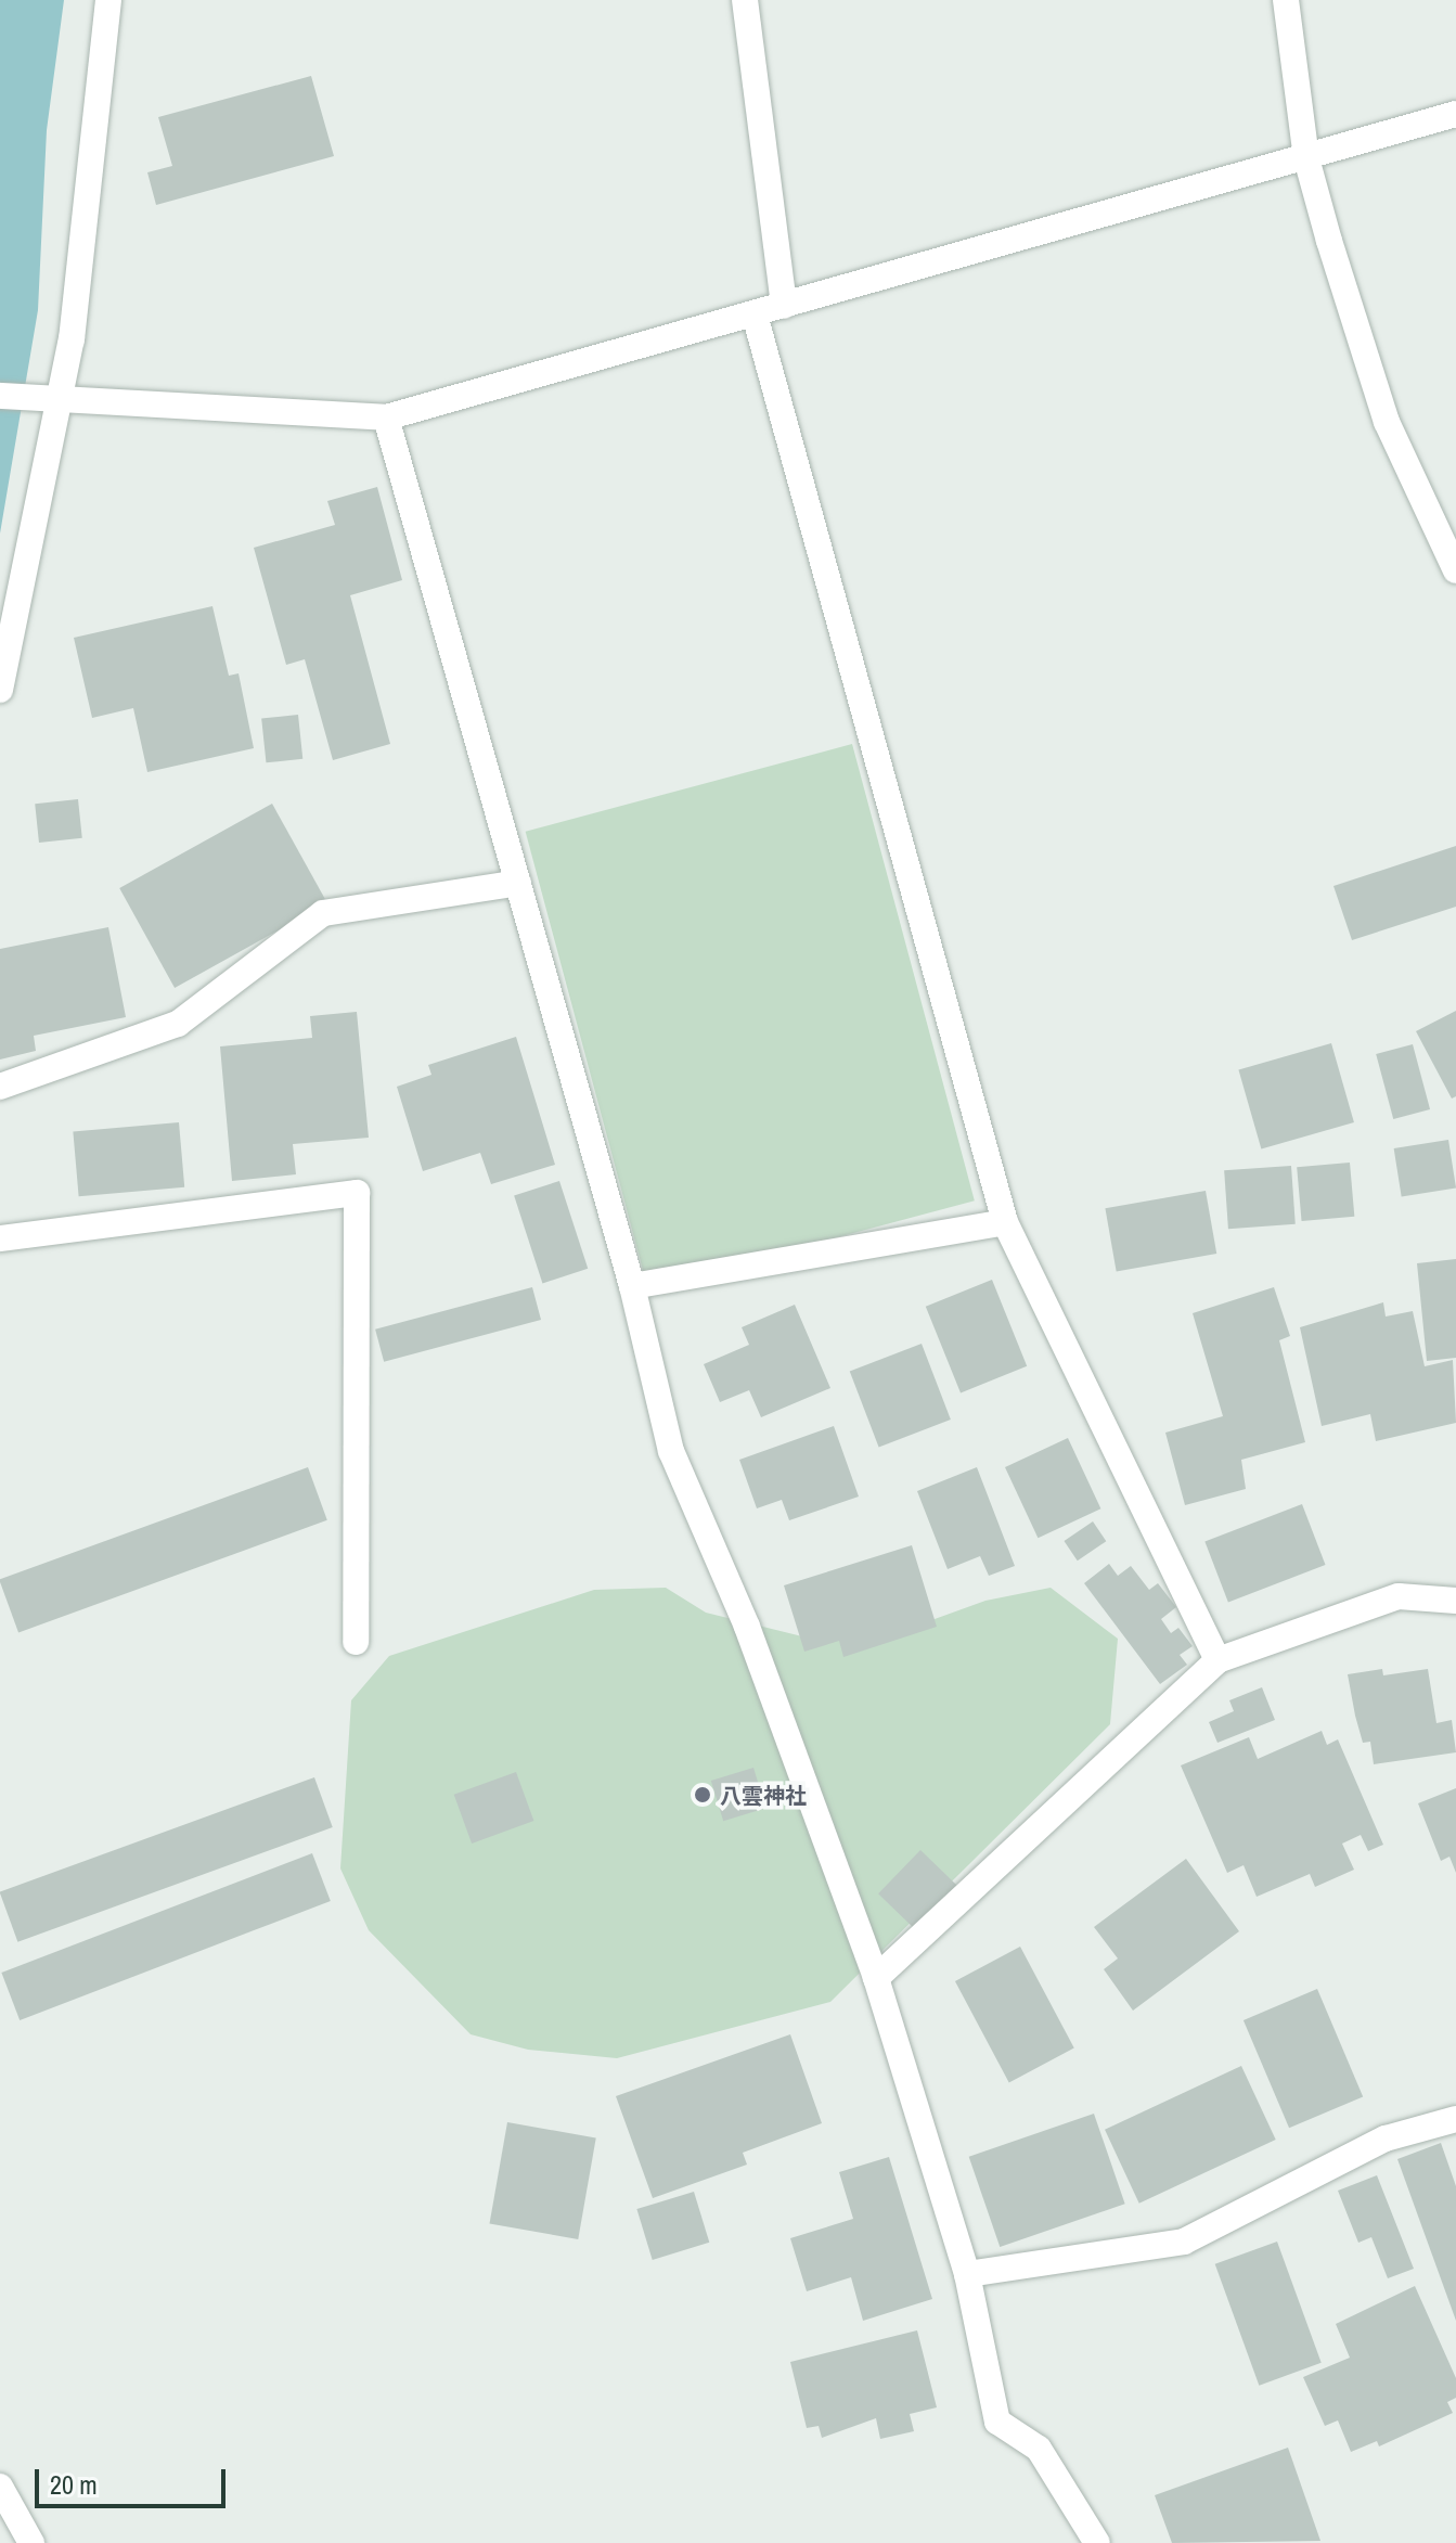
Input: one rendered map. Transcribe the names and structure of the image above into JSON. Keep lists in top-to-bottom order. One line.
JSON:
{"places":["八雲神社"],"scale_bar":"20 m"}
